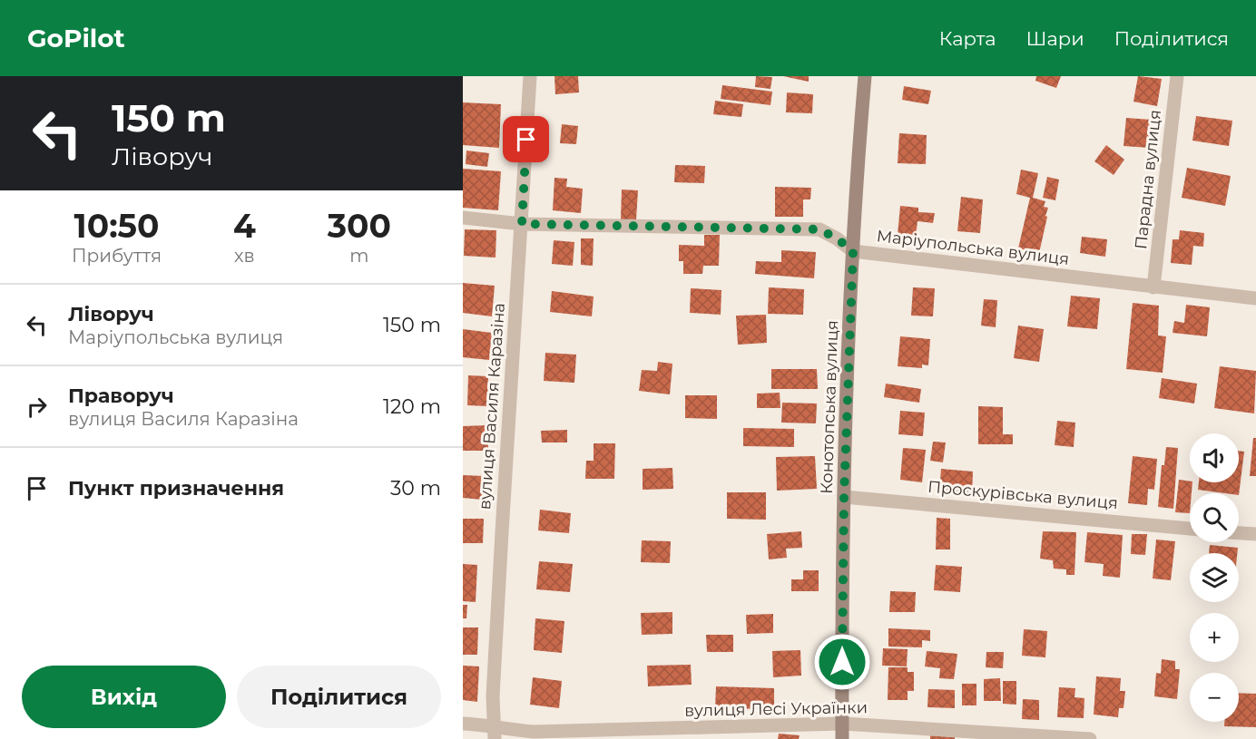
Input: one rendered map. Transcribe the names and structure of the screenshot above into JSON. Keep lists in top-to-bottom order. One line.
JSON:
{"streets":{"street":["Парадна вулиця","Маріупольська вулиця","вулиця Василя Каразіна","Конотопська вулиця","Проскурівська вулиця","вулиця Лесі Українки"]},"crossings":[["Парадна вулиця","Маріупольська вулиця"],["Маріупольська вулиця","вулиця Василя Каразіна"],["Маріупольська вулиця","Конотопська вулиця"],["вулиця Василя Каразіна","вулиця Лесі Українки"],["Конотопська вулиця","Проскурівська вулиця"],["Конотопська вулиця","вулиця Лесі Українки"]],"page":{"header":"GoPilot","nav":["Карта","Шари","Поділитися"],"turn":["150 m","Ліворуч"],"eta":["10:50","Прибуття","4","хв","300","m"],"list":[{"name":"Ліворуч","note":"Маріупольська вулиця","value":"150 m"},{"name":"Праворуч","note":"вулиця Василя Каразіна","value":"120 m"},{"name":"Пункт призначення","value":"30 m"}],"map_buttons":["+","−"],"buttons":["Вихід","Поділитися"]}}
